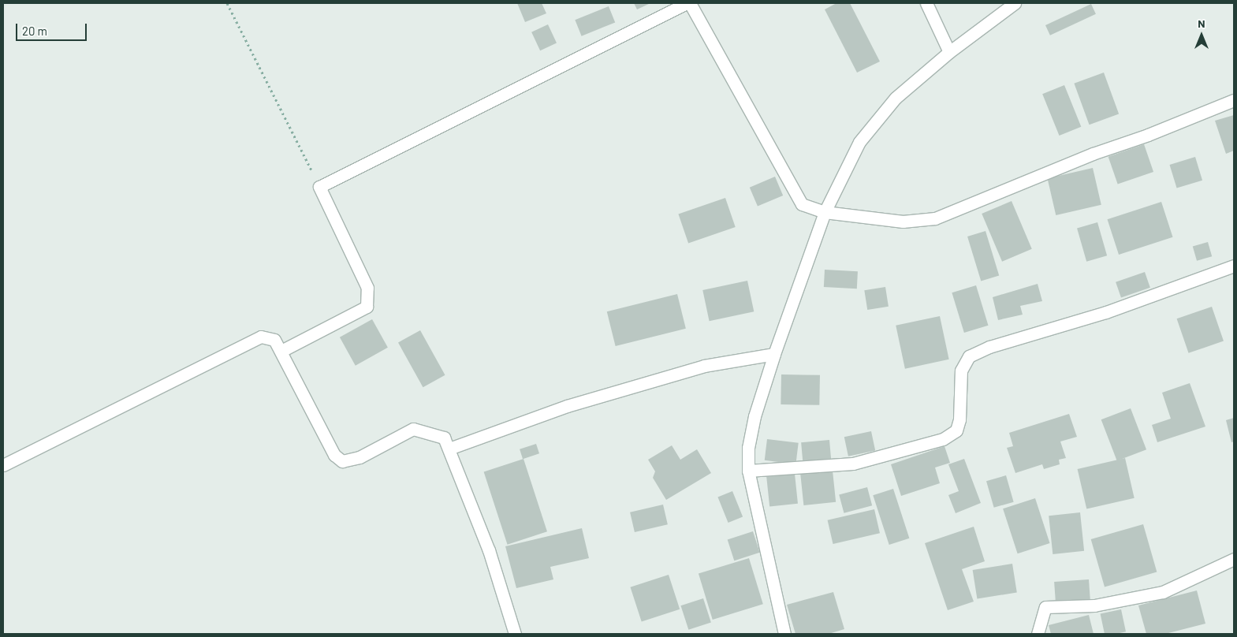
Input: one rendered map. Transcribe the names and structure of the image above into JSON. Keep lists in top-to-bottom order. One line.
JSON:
{"scale_bar":"20 m","north":"top"}
